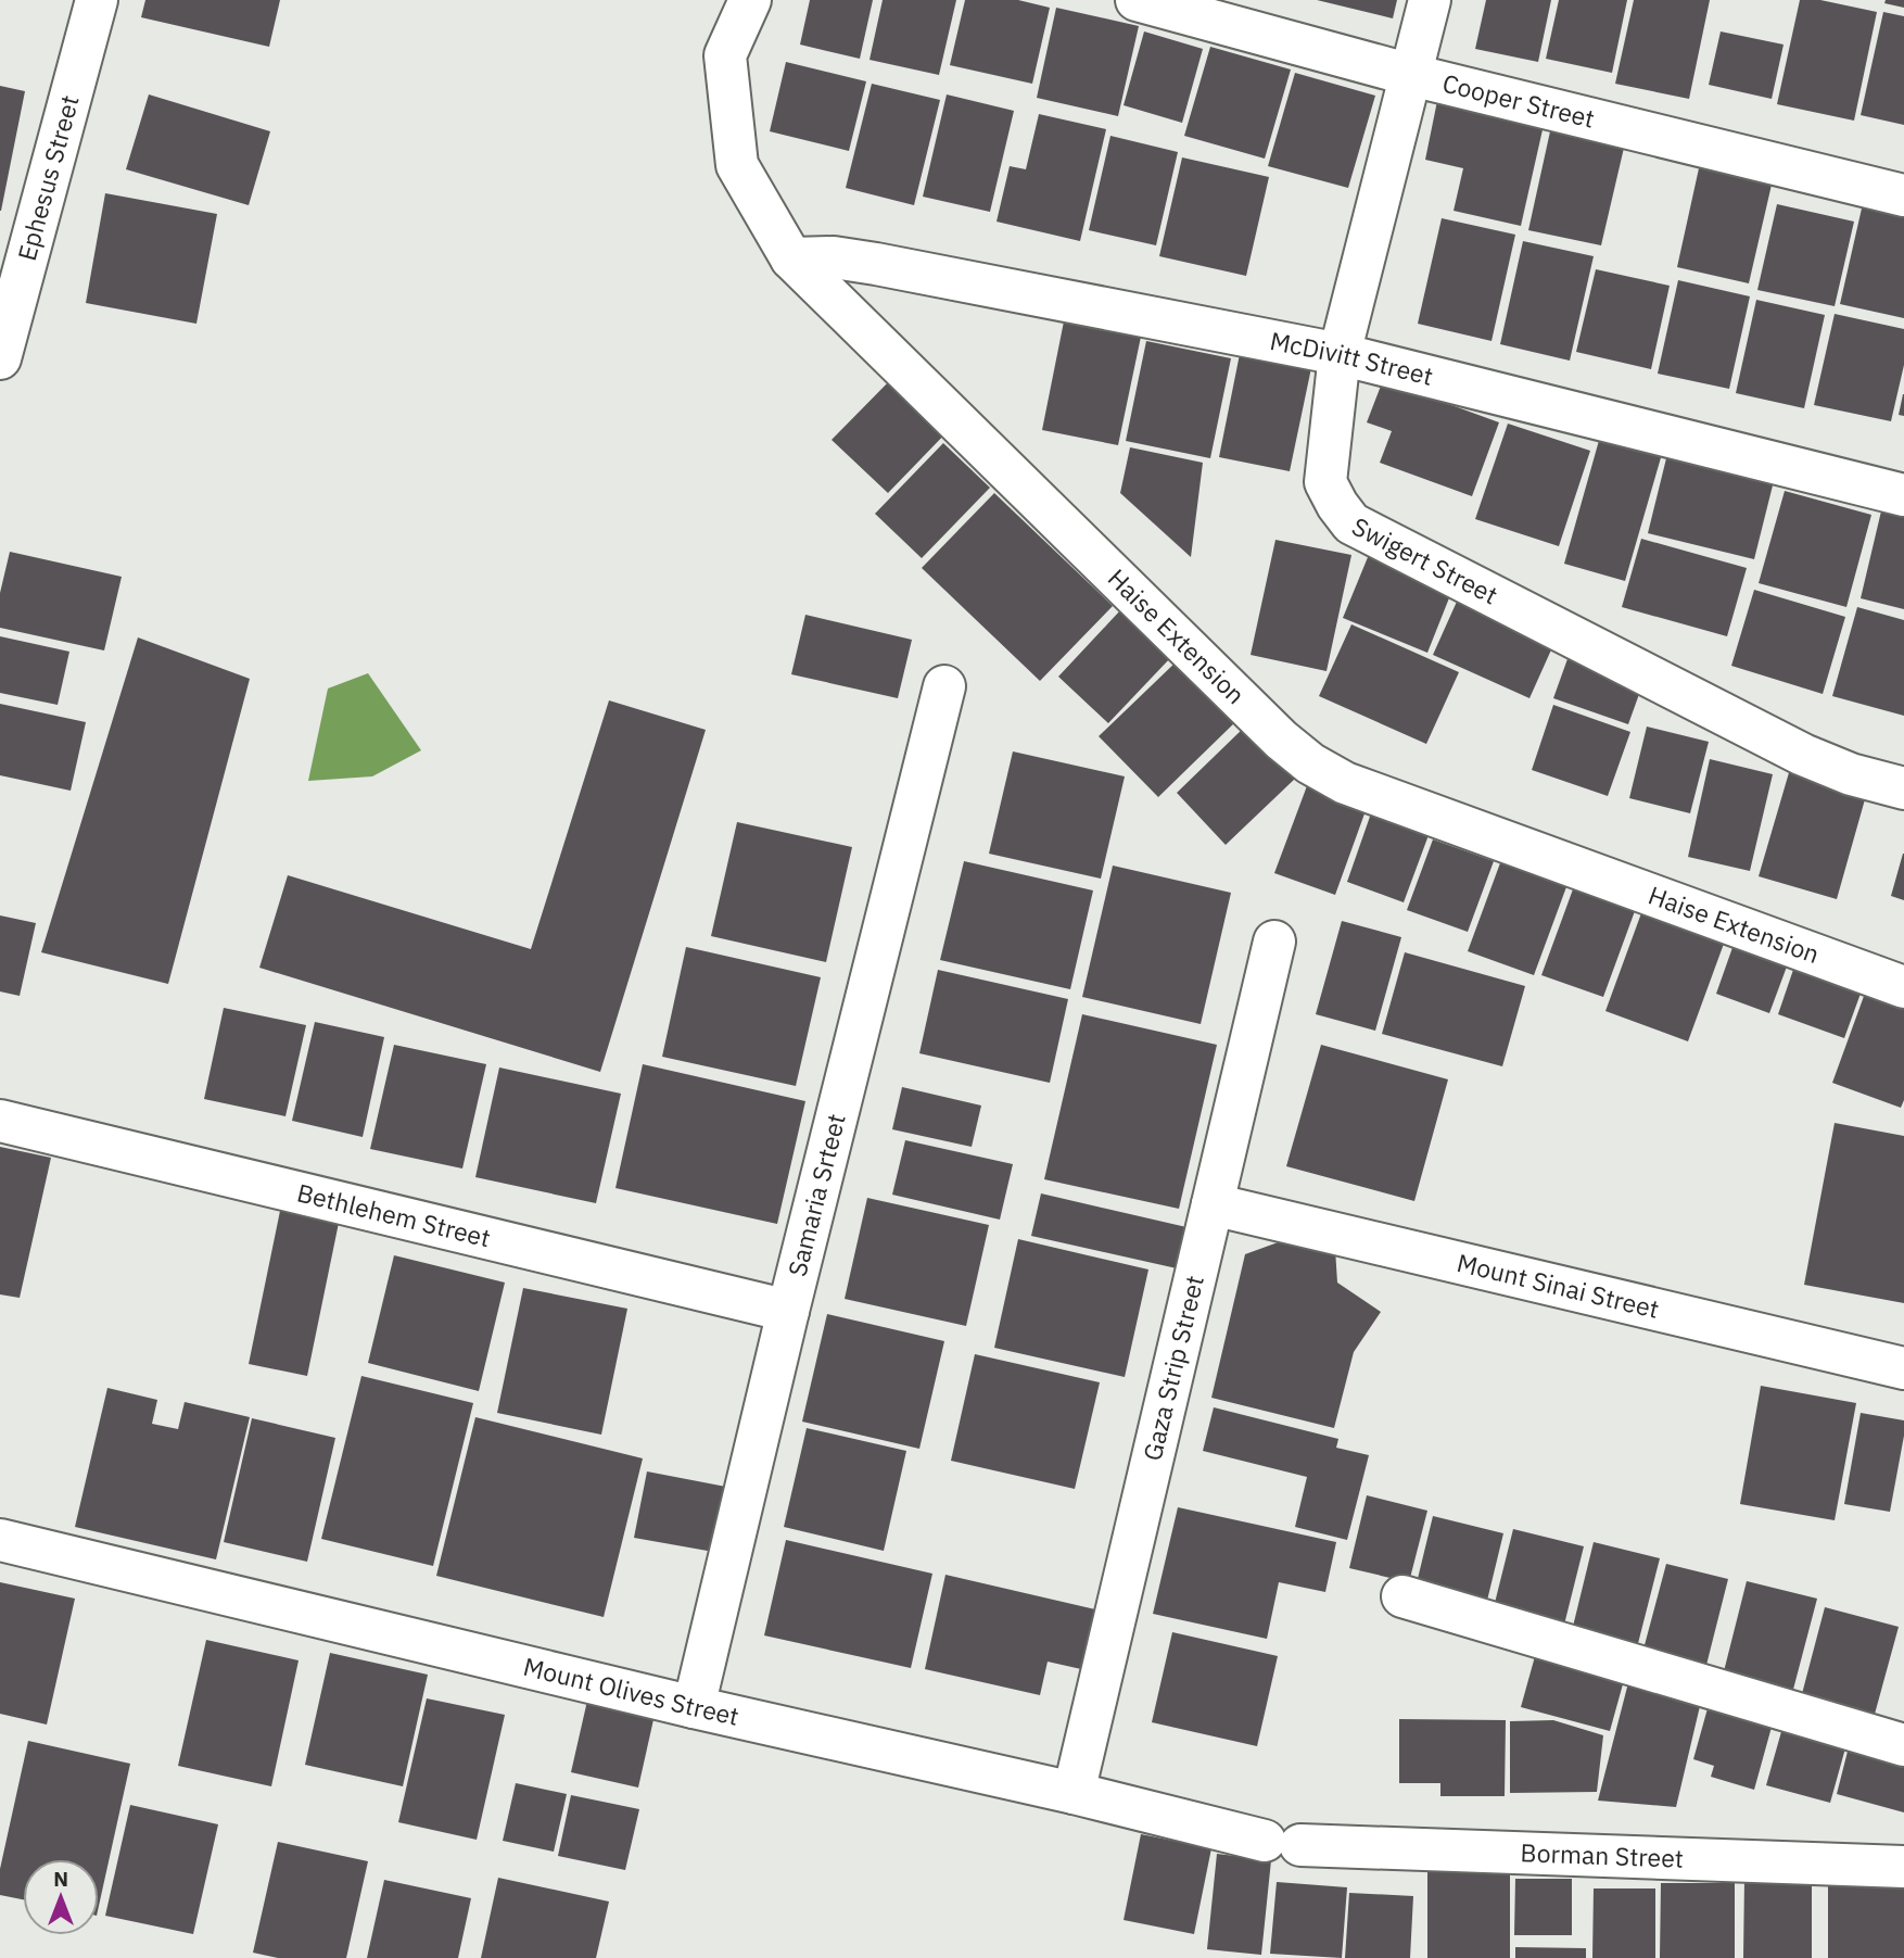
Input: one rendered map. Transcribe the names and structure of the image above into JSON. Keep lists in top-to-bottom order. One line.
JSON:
{"streets":{"street":["Cooper Street","Ephesus Street","McDivitt Street","Swigert Street","Haise Extension","Samaria Srteet","Bethlehem Street","Mount Sinai Street","Gaza Strip Street","Mount Olives Street","Borman Street"]},"crossings":[["Cooper Street","Swigert Street"],["McDivitt Street","Swigert Street"],["McDivitt Street","Haise Extension"],["Samaria Srteet","Bethlehem Street"],["Samaria Srteet","Mount Olives Street"],["Mount Sinai Street","Gaza Strip Street"],["Gaza Strip Street","Mount Olives Street"],["Mount Olives Street","Borman Street"]],"north":"top"}
